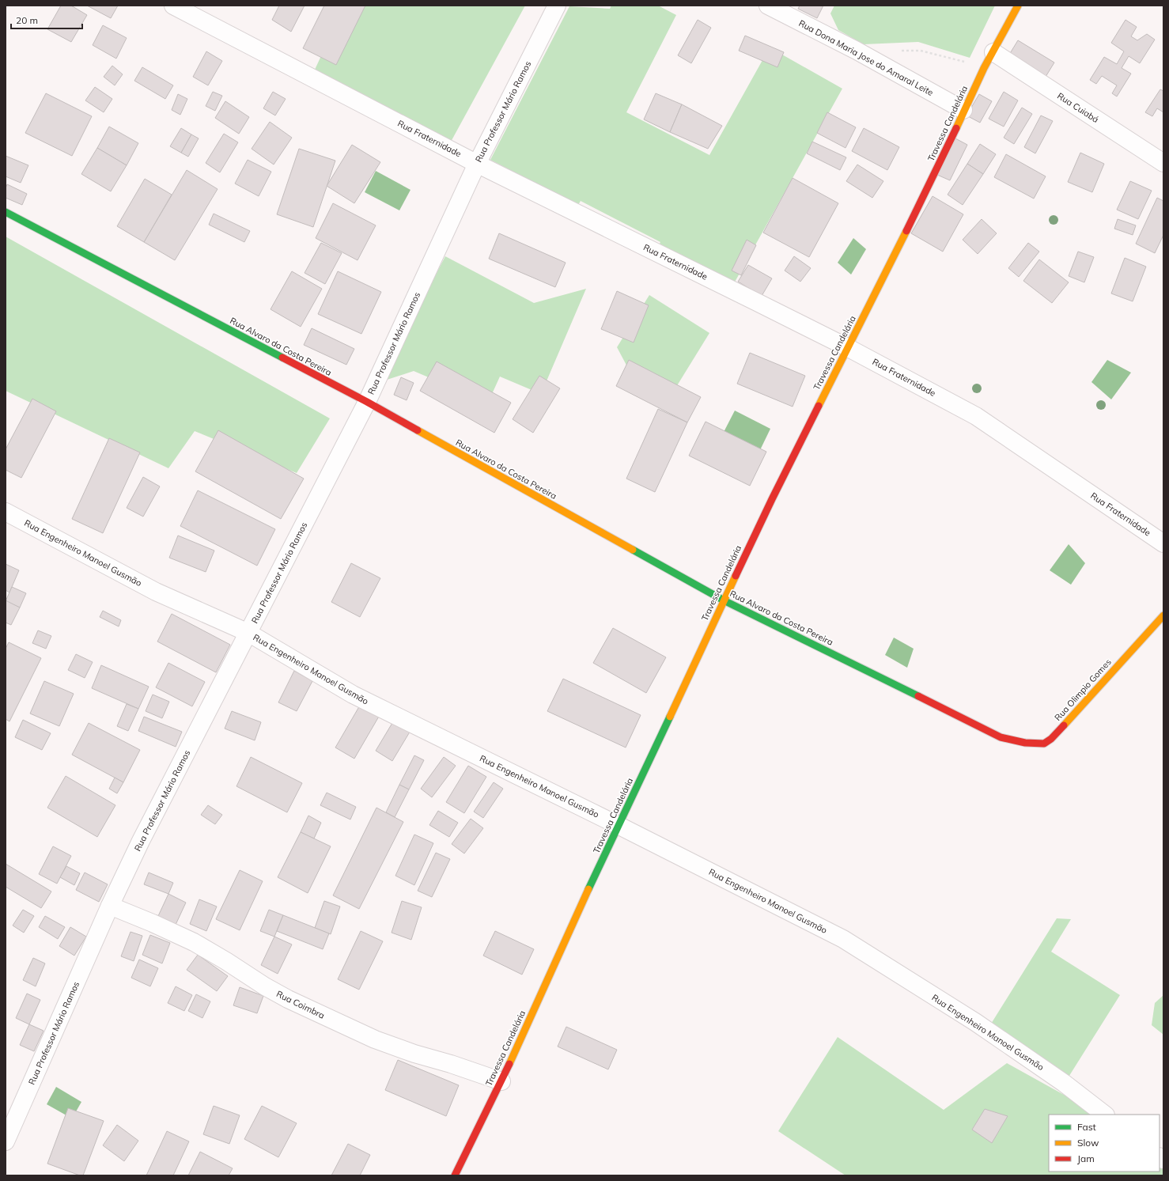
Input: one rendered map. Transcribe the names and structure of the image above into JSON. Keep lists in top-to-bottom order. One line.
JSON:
{"streets":{"street":["Rua Dona Maria Jose do Amaral Leite","Rua Cuiabá","Rua Professor Mário Ramos","Travessa Candelária","Rua Fraternidade","Rua Alvaro da Costa Pereira","Rua Engenheiro Manoel Gusmão","Rua Olimpio Gomes","Rua Coimbra"]},"crossings":[["Rua Dona Maria Jose do Amaral Leite","Travessa Candelária"],["Rua Cuiabá","Travessa Candelária"],["Rua Professor Mário Ramos","Rua Fraternidade"],["Rua Professor Mário Ramos","Rua Alvaro da Costa Pereira"],["Rua Professor Mário Ramos","Rua Engenheiro Manoel Gusmão"],["Rua Professor Mário Ramos","Rua Coimbra"],["Travessa Candelária","Rua Fraternidade"],["Travessa Candelária","Rua Alvaro da Costa Pereira"],["Travessa Candelária","Rua Engenheiro Manoel Gusmão"],["Travessa Candelária","Rua Coimbra"],["Rua Alvaro da Costa Pereira","Rua Olimpio Gomes"]],"legend":["Fast","Slow","Jam"],"scale_bar":"20 m"}
